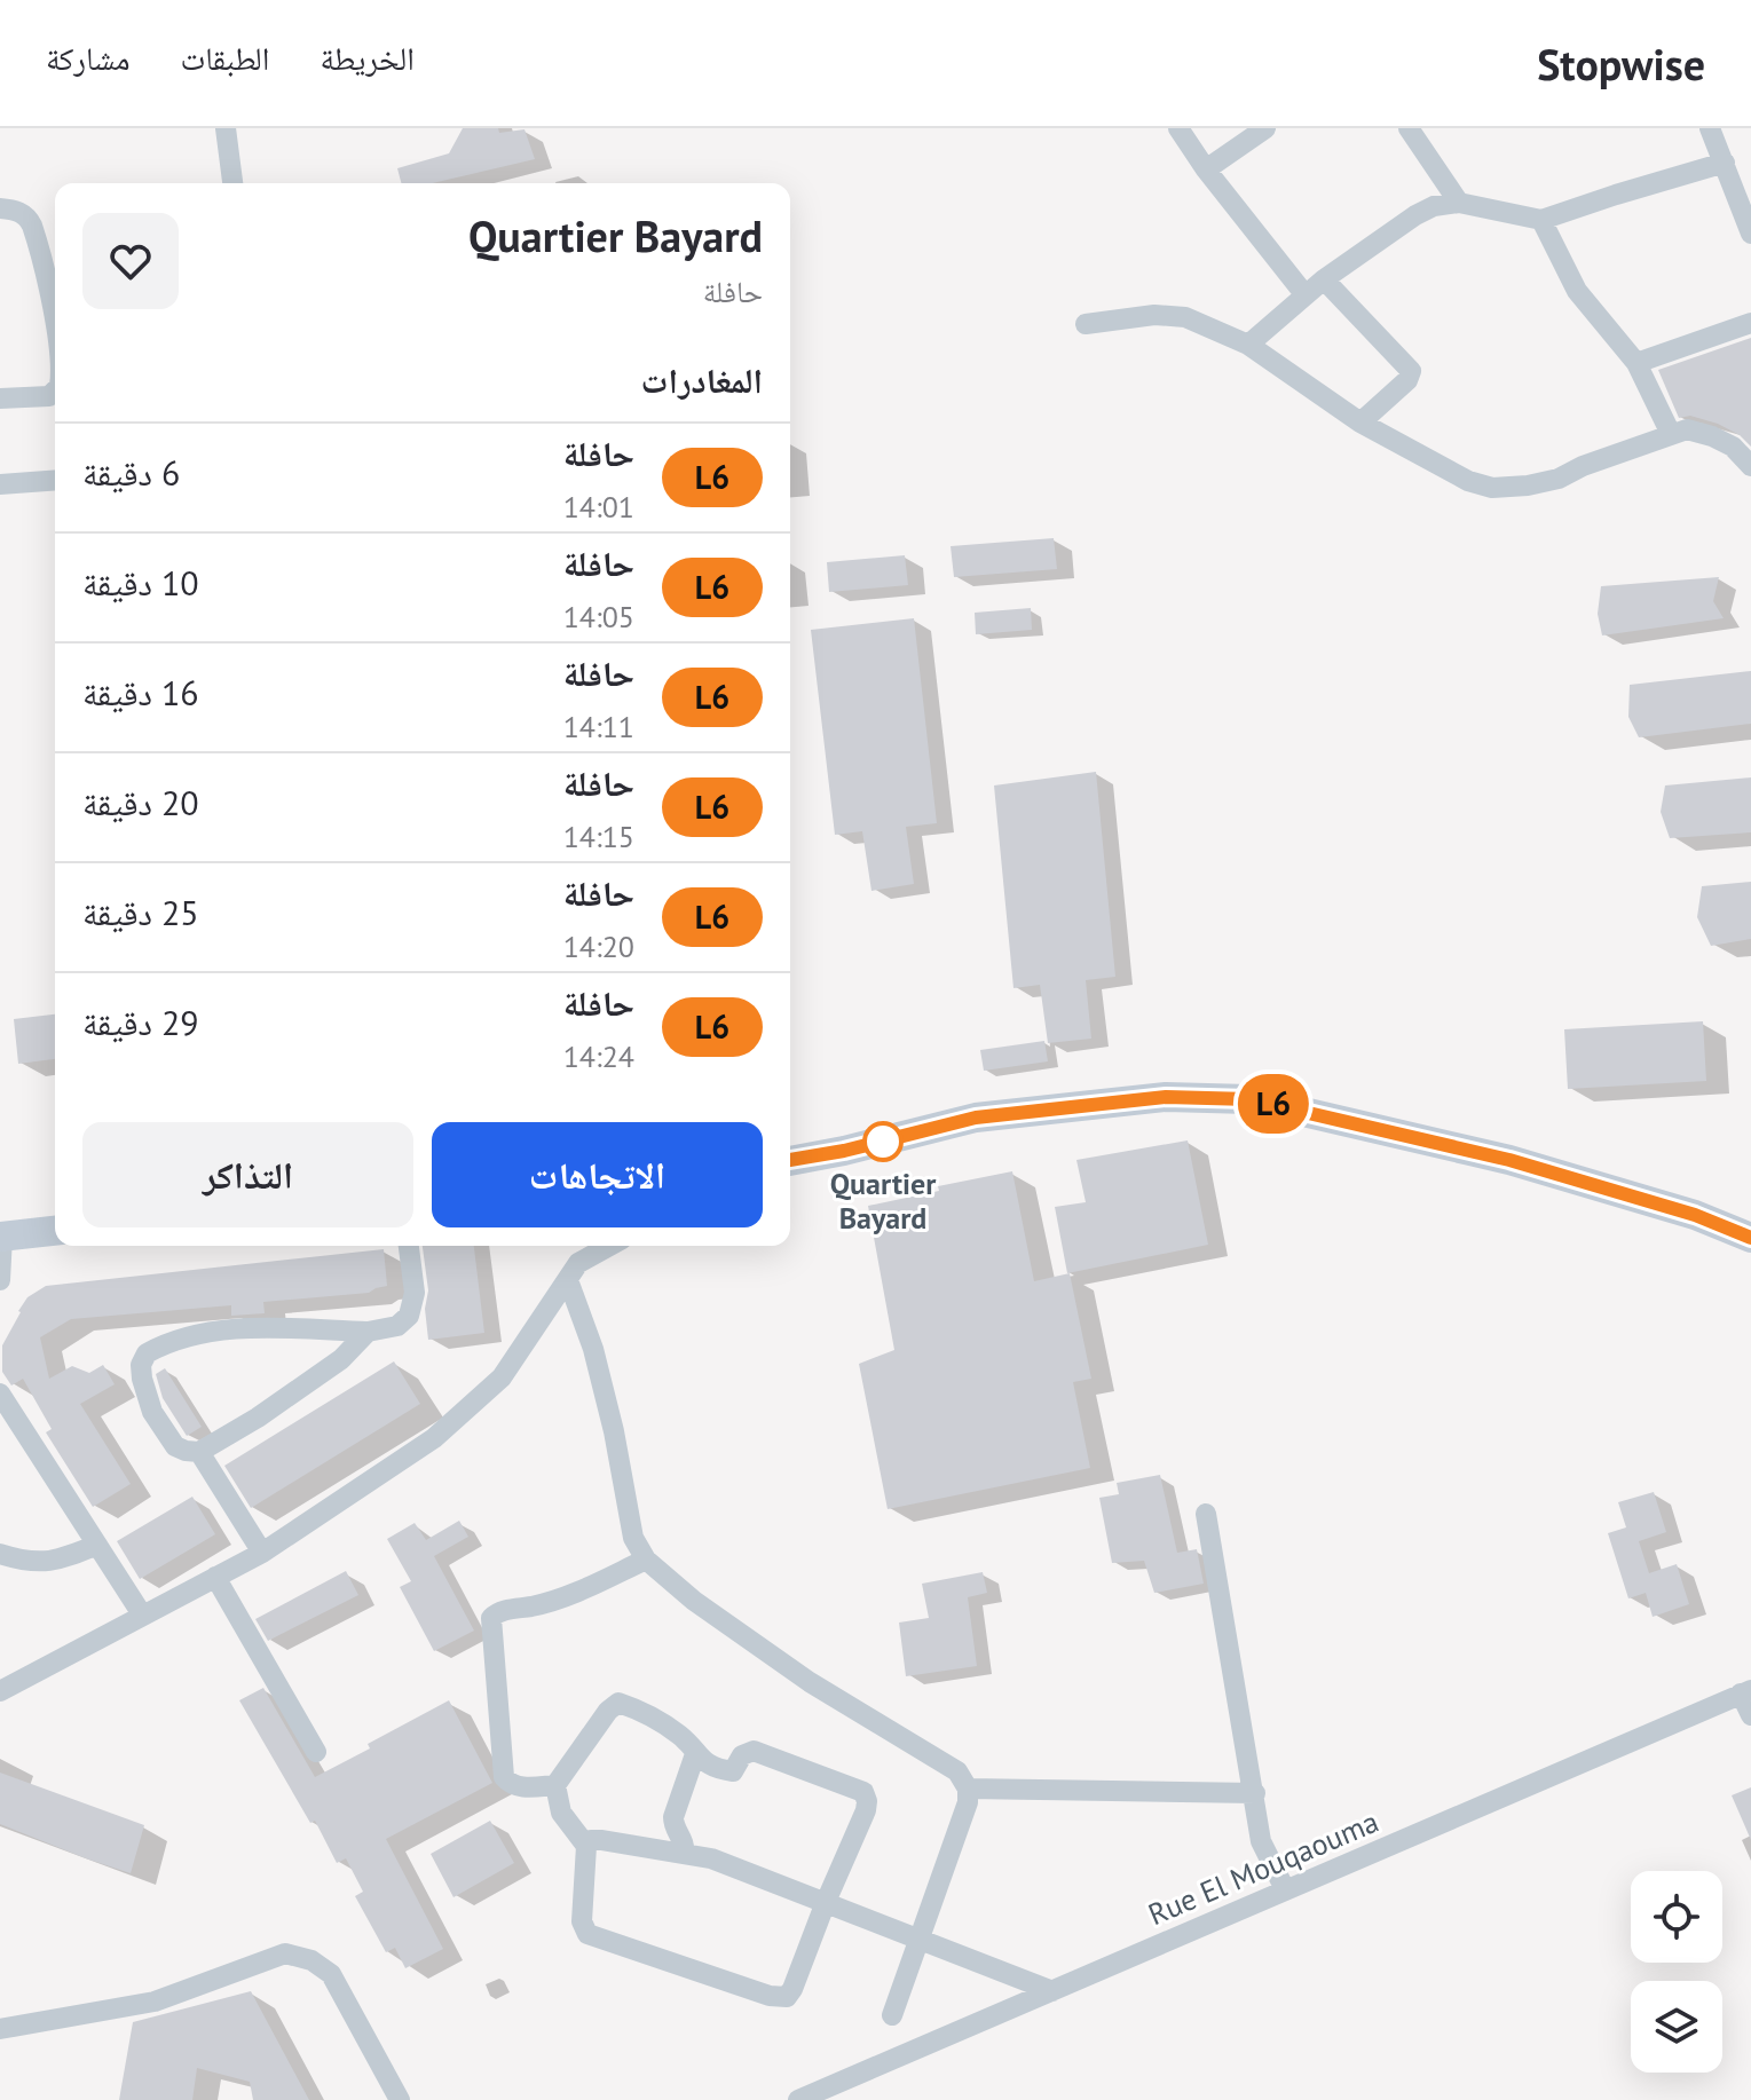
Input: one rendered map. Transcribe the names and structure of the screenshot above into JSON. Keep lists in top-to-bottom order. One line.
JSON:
{"streets":{"street":["Rue El Mouqaouma"]},"places":["Quartier Bayard"],"lines":["bus line L6"],"page":{"header":"Stopwise","nav":["الخريطة","الطبقات","مشاركة"],"on_map":"L6","heading":[["Quartier Bayard","حافلة"],"المغادرات"],"list":[{"mark":"L6","name":"حافلة","note":"14:01","value":"6 دقيقة"},{"mark":"L6","name":"حافلة","note":"14:05","value":"10 دقيقة"},{"mark":"L6","name":"حافلة","note":"14:11","value":"16 دقيقة"},{"mark":"L6","name":"حافلة","note":"14:15","value":"20 دقيقة"},{"mark":"L6","name":"حافلة","note":"14:20","value":"25 دقيقة"},{"mark":"L6","name":"حافلة","note":"14:24","value":"29 دقيقة"}],"buttons":["الاتجاهات","التذاكر"]}}
